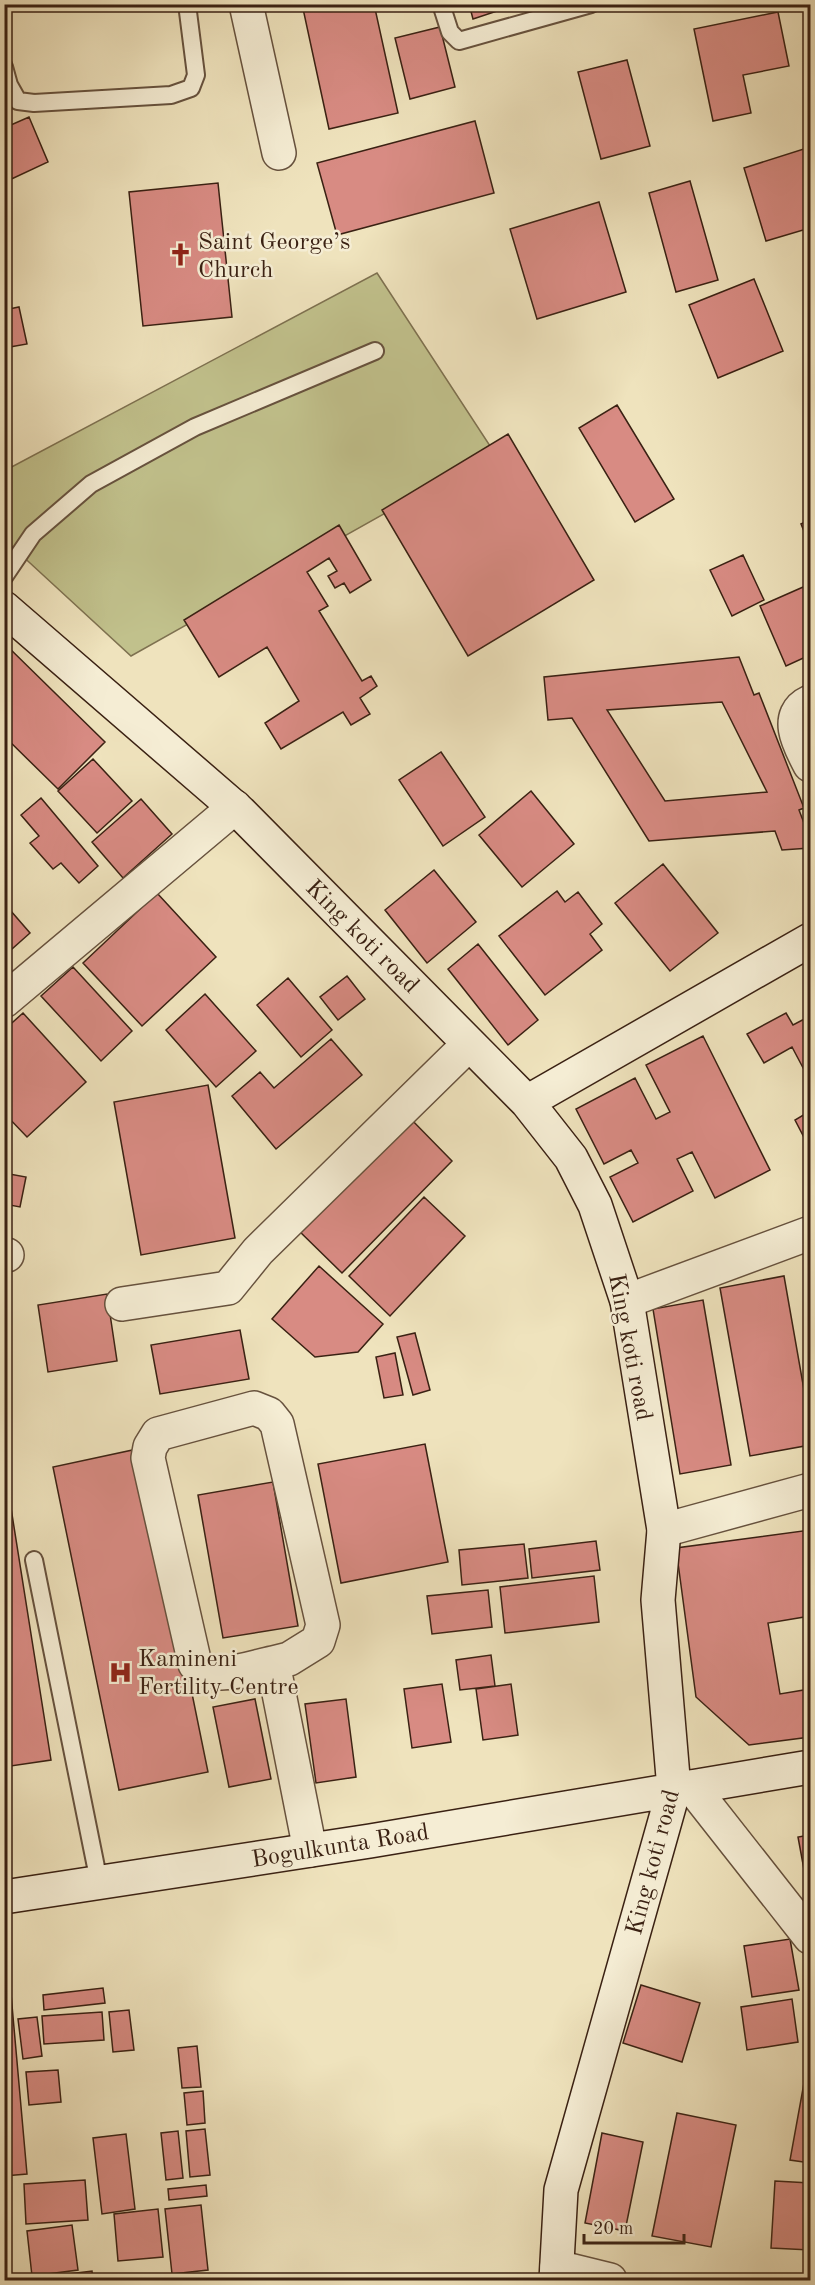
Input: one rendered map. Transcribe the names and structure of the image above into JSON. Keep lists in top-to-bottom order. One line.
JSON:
{"streets":{"street":["King koti road","Bogulkunta Road"]},"crossings":[["King koti road","Bogulkunta Road"]],"places":{"church":["Saint George’s Church"],"hospital":["Kamineni Fertility Centre"]},"scale_bar":"20 m"}
